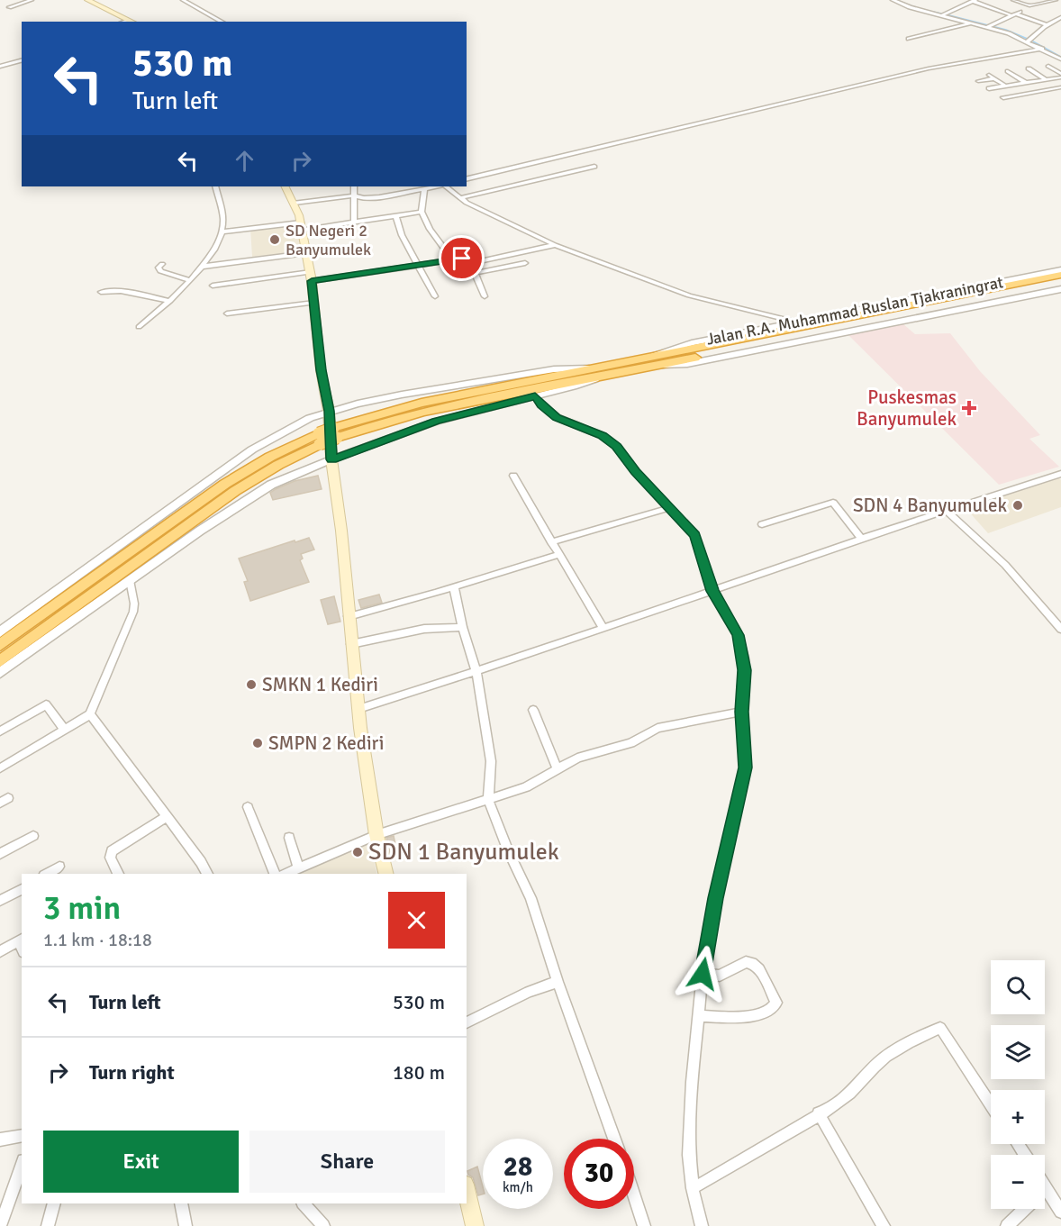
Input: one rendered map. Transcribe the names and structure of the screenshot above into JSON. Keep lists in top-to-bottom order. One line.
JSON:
{"streets":{"highway":["Jalan R.A. Muhammad Ruslan Tjakraningrat"]},"places":{"other":["SD Negeri 2 Banyumulek","SDN 4 Banyumulek","SMKN 1 Kediri","SMPN 2 Kediri","SDN 1 Banyumulek"],"health":["Puskesmas Banyumulek"]},"page":{"turn":["530 m","Turn left"],"heading":["3 min","1.1 km · 18:18"],"map_buttons":["+","−"],"list":[{"name":"Turn left","value":"530 m"},{"name":"Turn right","value":"180 m"}],"buttons":["Exit","Share"],"speed":"28 km/h","limit":"30"}}
